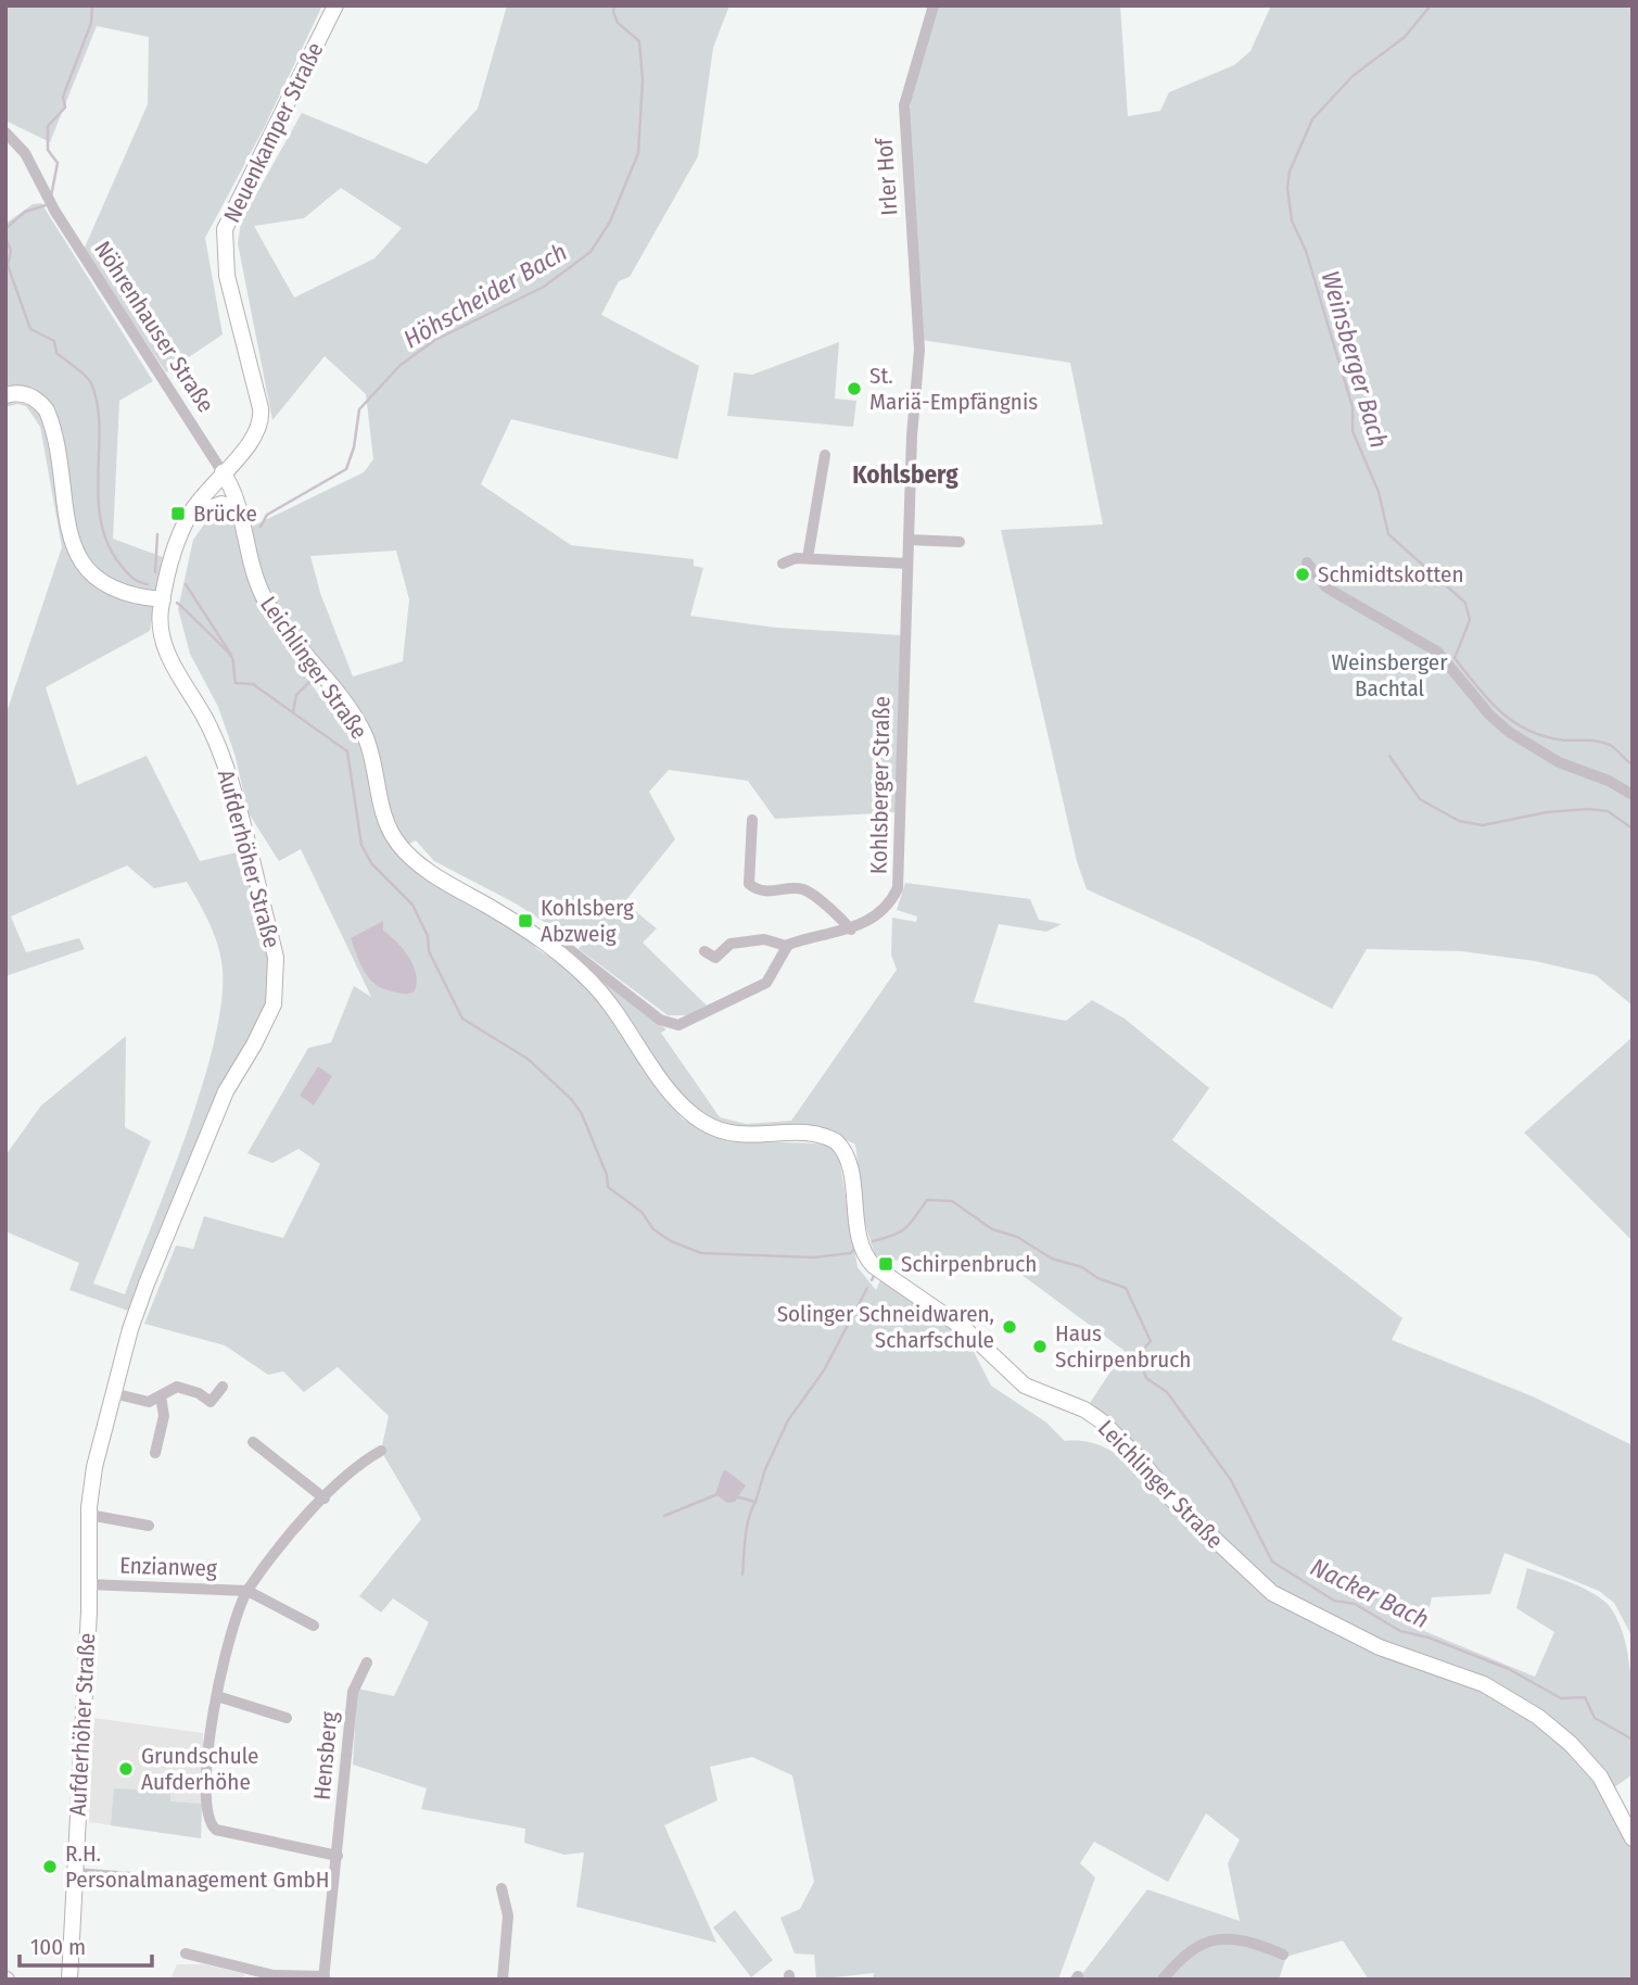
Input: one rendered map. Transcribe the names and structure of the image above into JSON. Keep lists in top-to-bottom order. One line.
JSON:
{"streets":{"main road":["Neuenkamper Straße","Leichlinger Straße","Aufderhöher Straße"],"street":["Irler Hof","Nöhrenhauser Straße","Kohlsberger Straße","Enzianweg","Hensberg"]},"crossings":[["Neuenkamper Straße","Nöhrenhauser Straße"],["Neuenkamper Straße","Leichlinger Straße"],["Neuenkamper Straße","Aufderhöher Straße"],["Irler Hof","Kohlsberger Straße"],["Nöhrenhauser Straße","Leichlinger Straße"],["Nöhrenhauser Straße","Aufderhöher Straße"],["Leichlinger Straße","Aufderhöher Straße"],["Aufderhöher Straße","Enzianweg"],["Enzianweg","Hensberg"]],"districts":["Kohlsberg"],"water":["Höhscheider Bach","Weinsberger Bach","Nacker Bach"],"parks":["Weinsberger Bachtal"],"places":{"other":["St. Mariä-Empfängnis","Schmidtskotten","Solinger Schneidwaren, Scharfschule","Haus Schirpenbruch","Grundschule Aufderhöhe","R.H. Personalmanagement GmbH"],"transit":["Brücke","Kohlsberg Abzweig","Schirpenbruch"]},"scale_bar":"100 m"}
